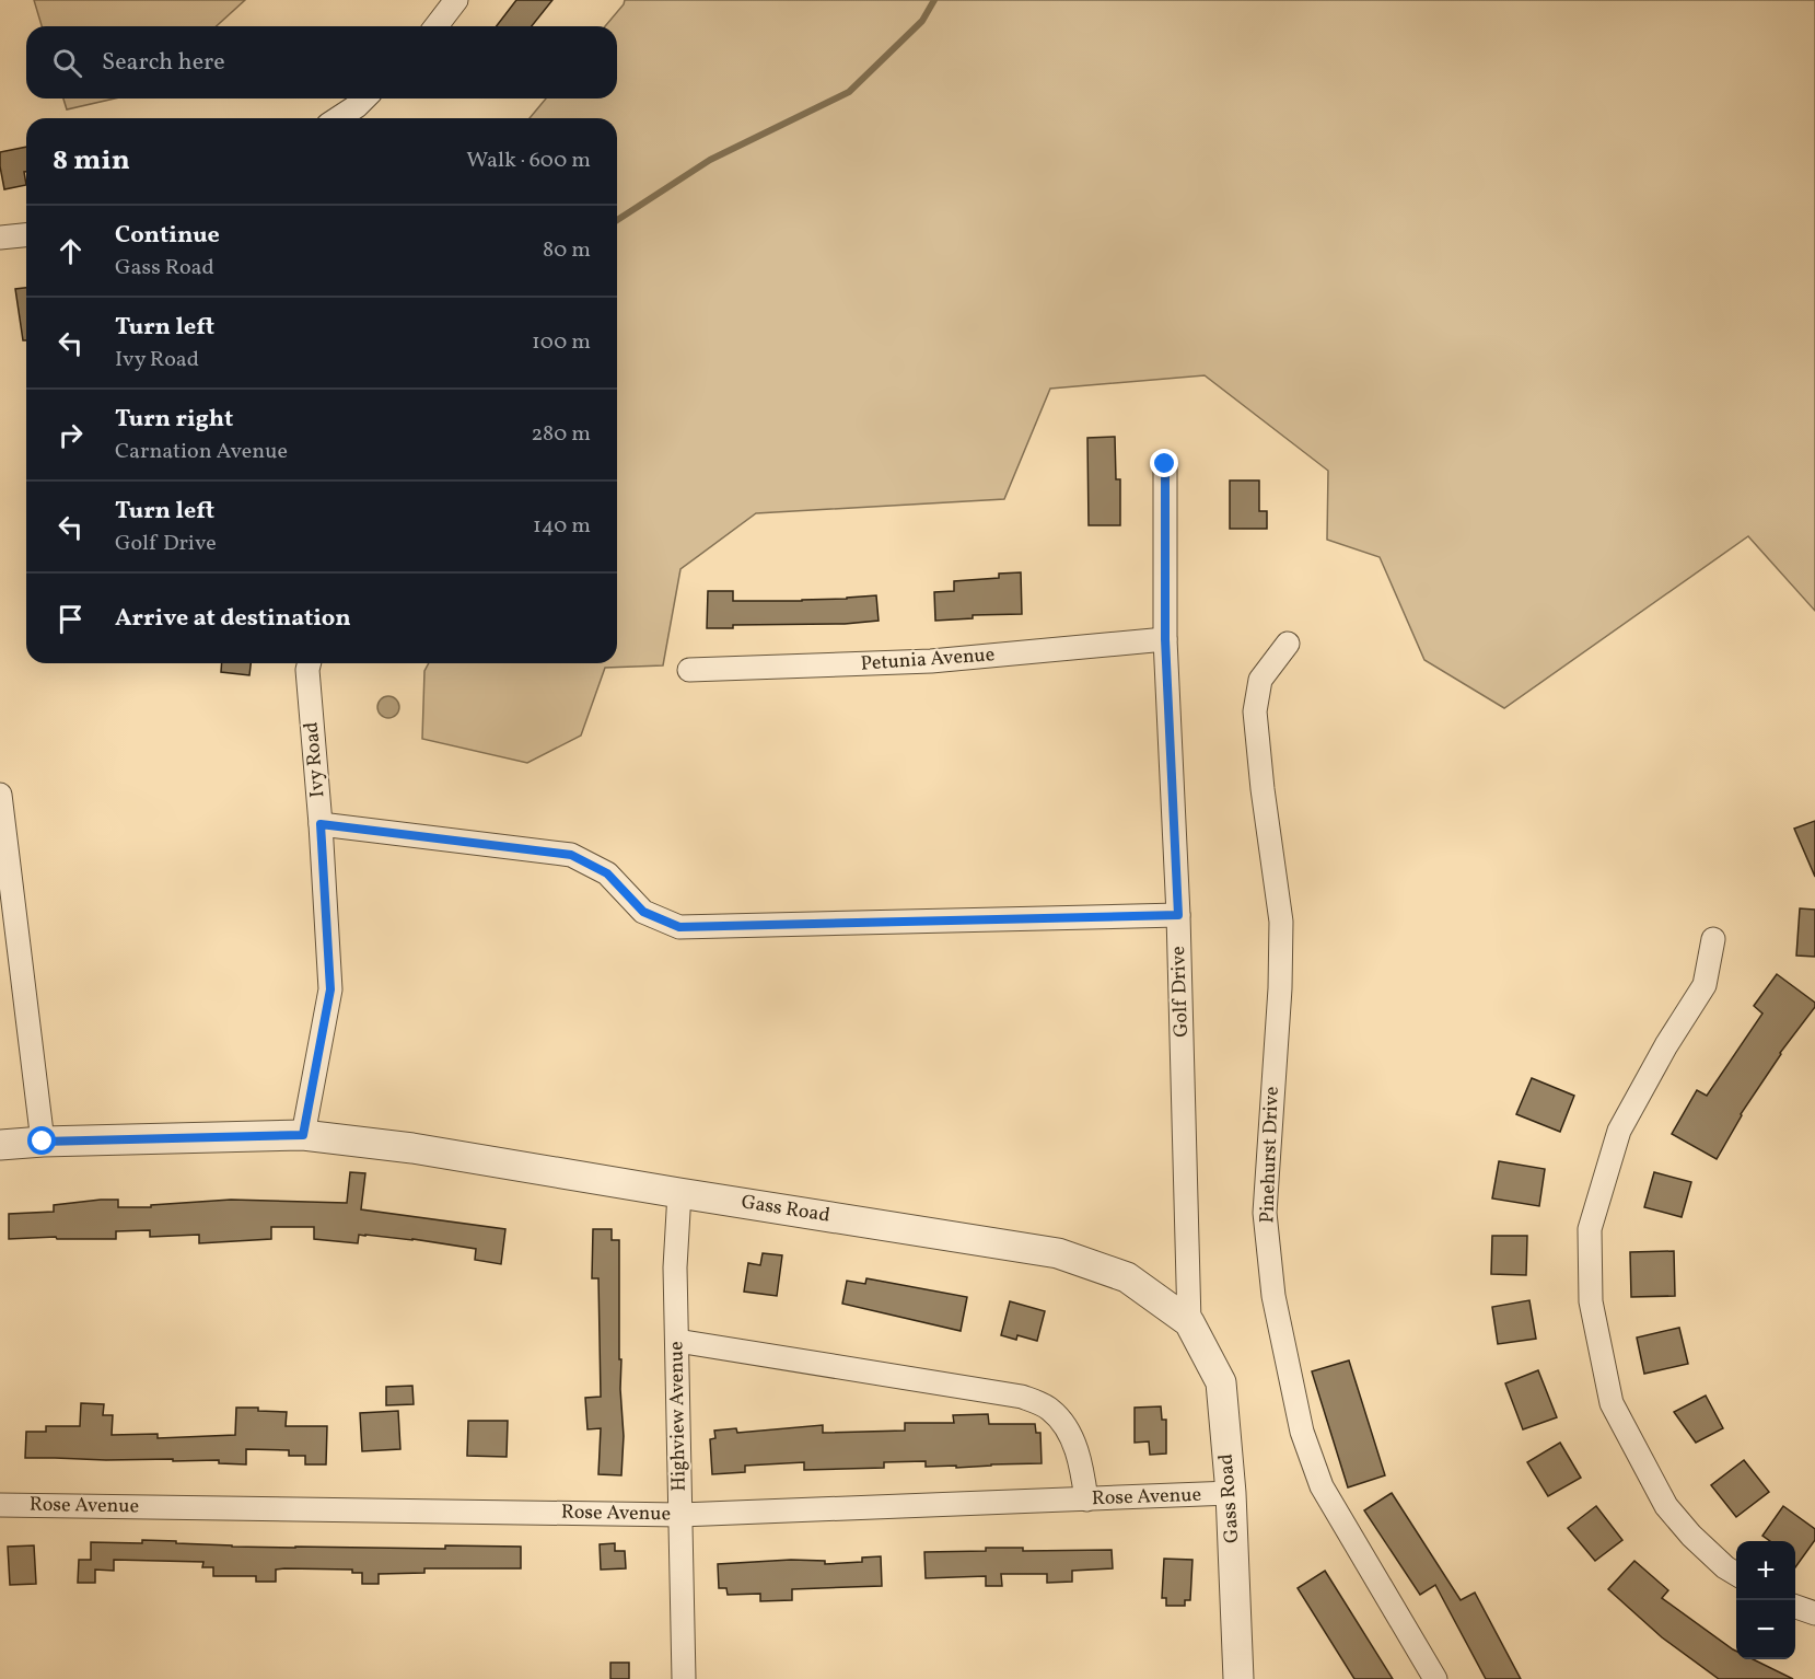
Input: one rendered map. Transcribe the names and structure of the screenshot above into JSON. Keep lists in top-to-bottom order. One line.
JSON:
{"streets":{"street":["Petunia Avenue","Ivy Road","Golf Drive","Pinehurst Drive","Gass Road","Highview Avenue","Rose Avenue"]},"crossings":[["Petunia Avenue","Golf Drive"],["Ivy Road","Gass Road"],["Golf Drive","Gass Road"],["Gass Road","Highview Avenue"],["Gass Road","Rose Avenue"],["Highview Avenue","Rose Avenue"]],"page":{"search":"Search here","heading":["8 min","Walk · 600 m"],"list":[["Continue","Gass Road","80 m"],["Turn left","Ivy Road","100 m"],["Turn right","Carnation Avenue","280 m"],["Turn left","Golf Drive","140 m"],"Arrive at destination"],"map_buttons":["+","−"]}}
